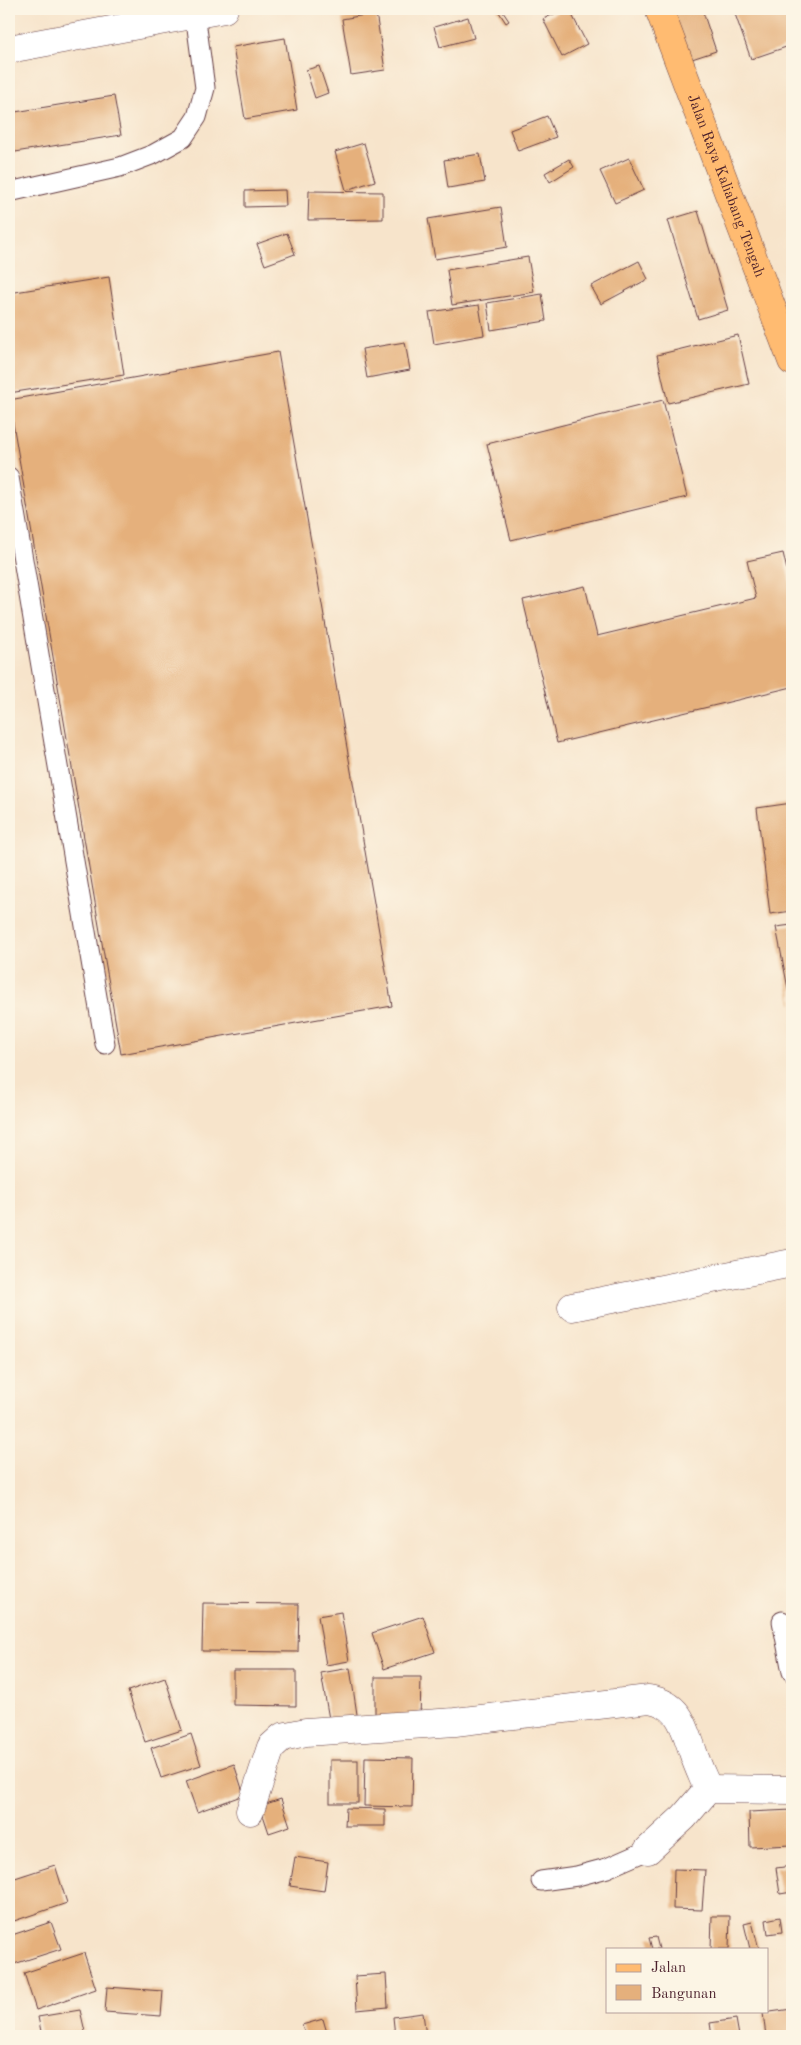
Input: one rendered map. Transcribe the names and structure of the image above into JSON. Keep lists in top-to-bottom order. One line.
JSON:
{"streets":{"main road":["Jalan Raya Kaliabang Tengah"]},"legend":["Jalan","Bangunan"]}
